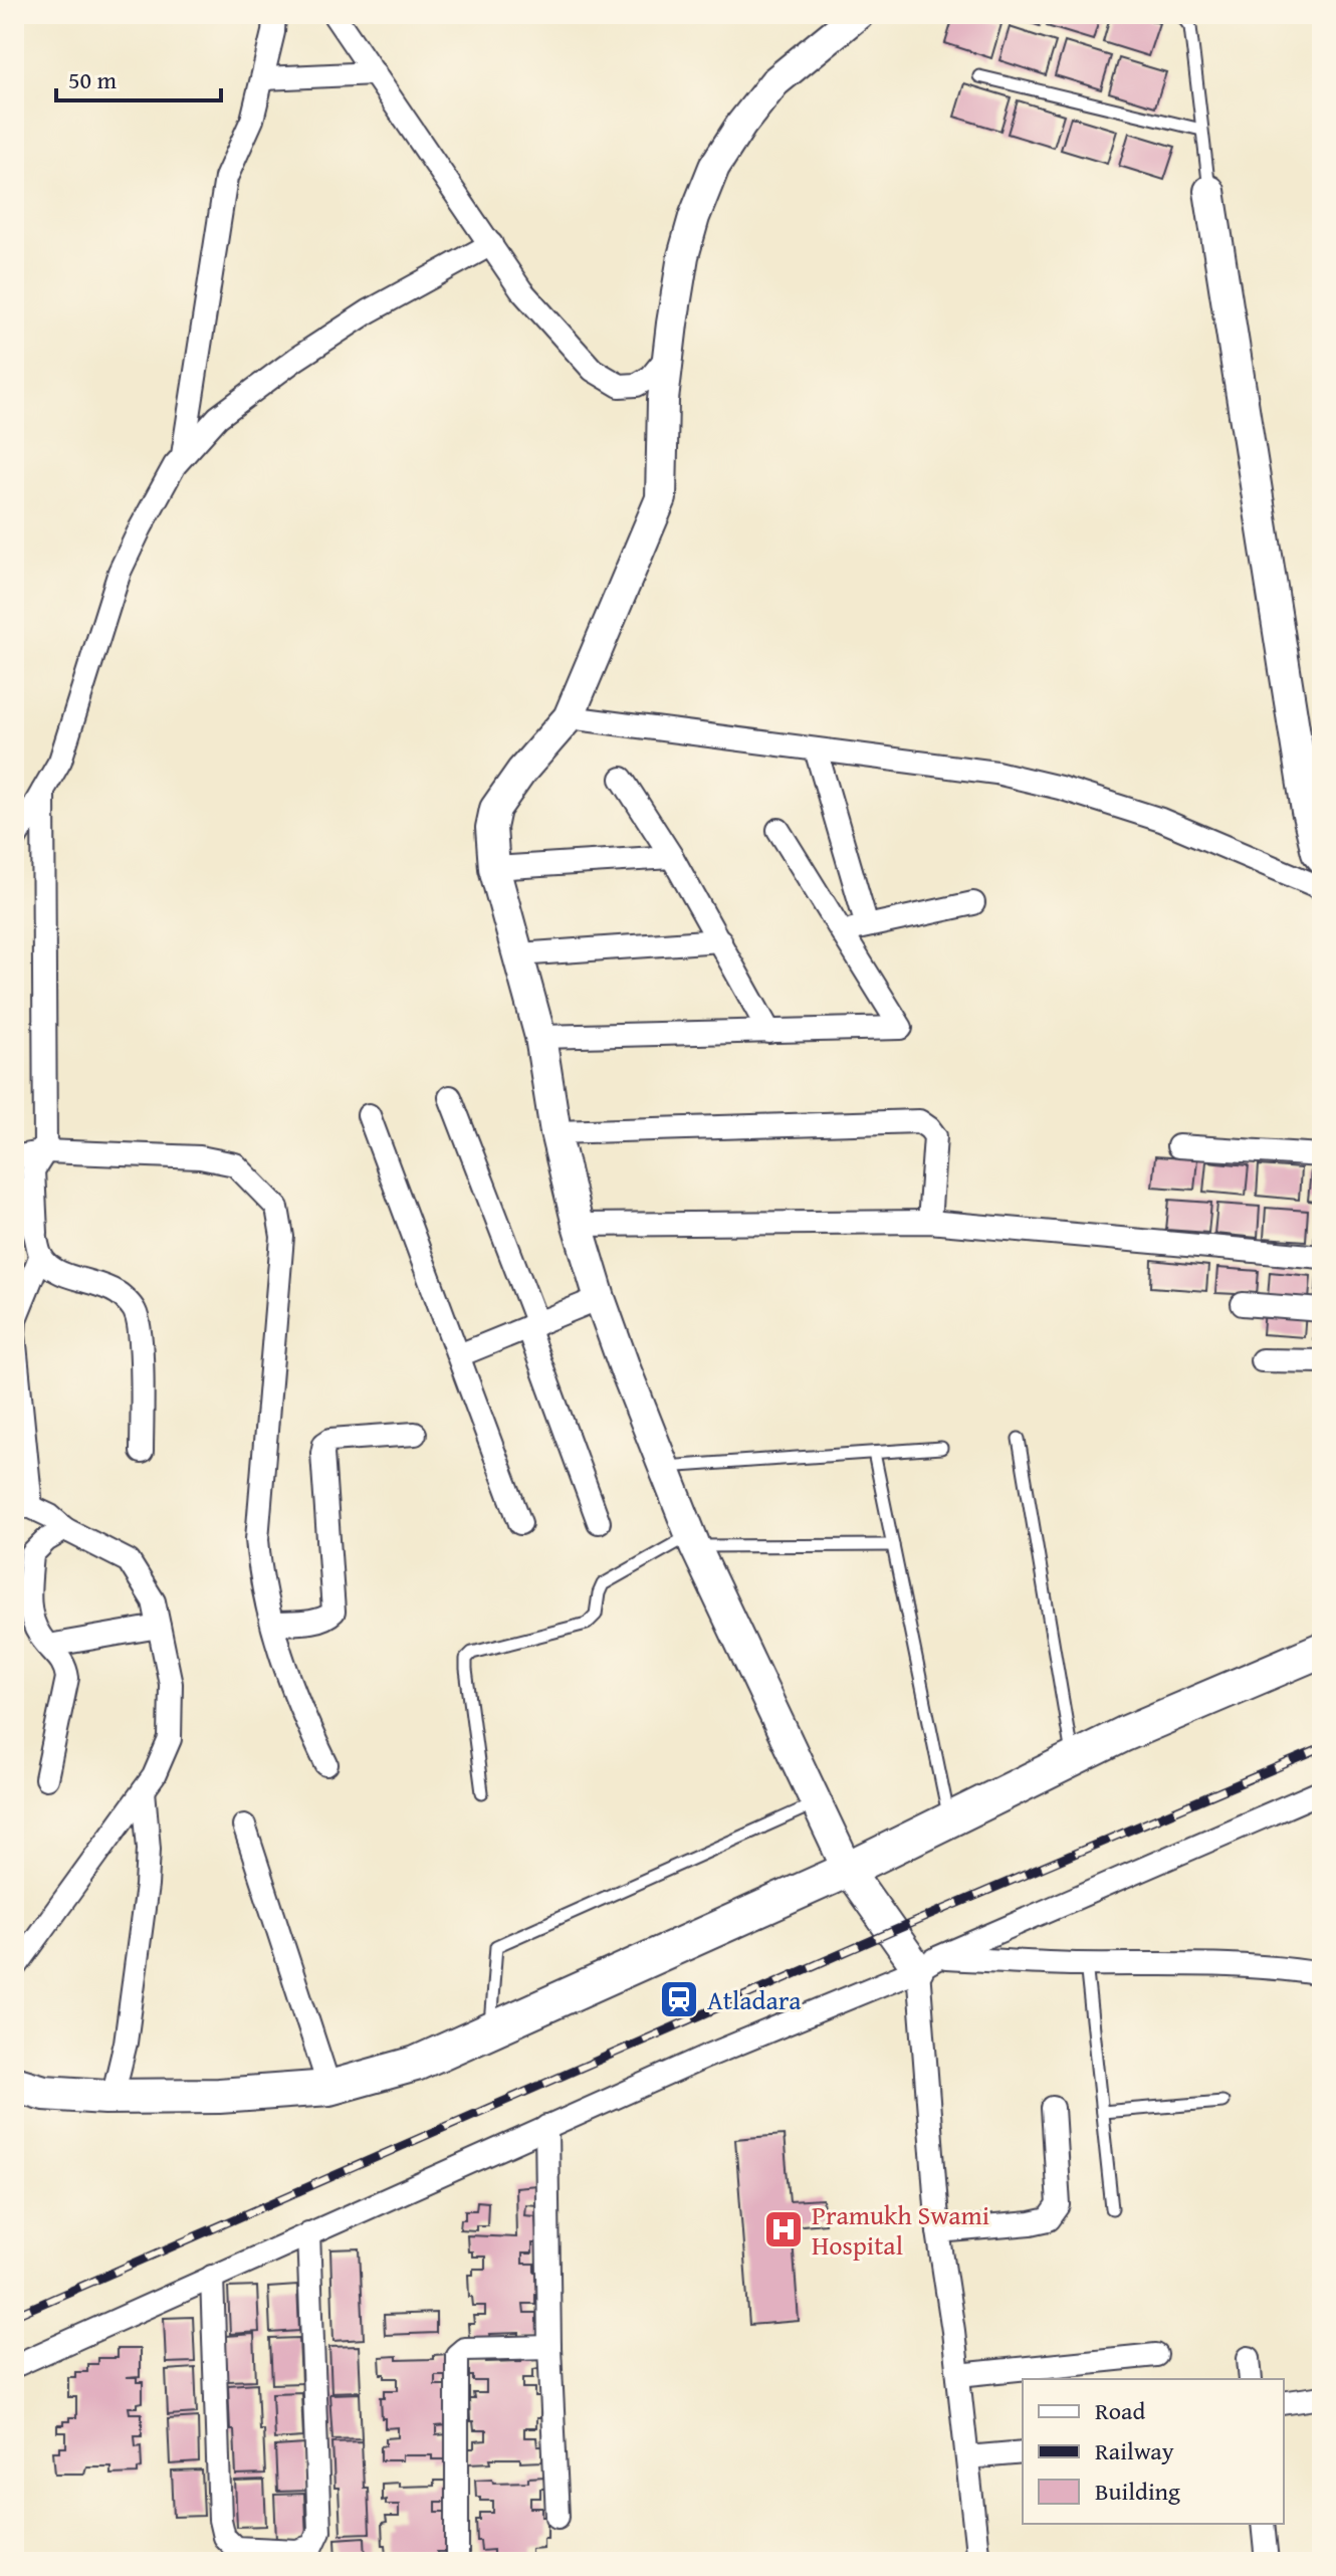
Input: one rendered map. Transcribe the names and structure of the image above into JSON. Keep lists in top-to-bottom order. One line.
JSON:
{"places":{"station":["Atladara"],"hospital":["Pramukh Swami Hospital"]},"legend":["Road","Railway","Building"],"scale_bar":"50 m"}
